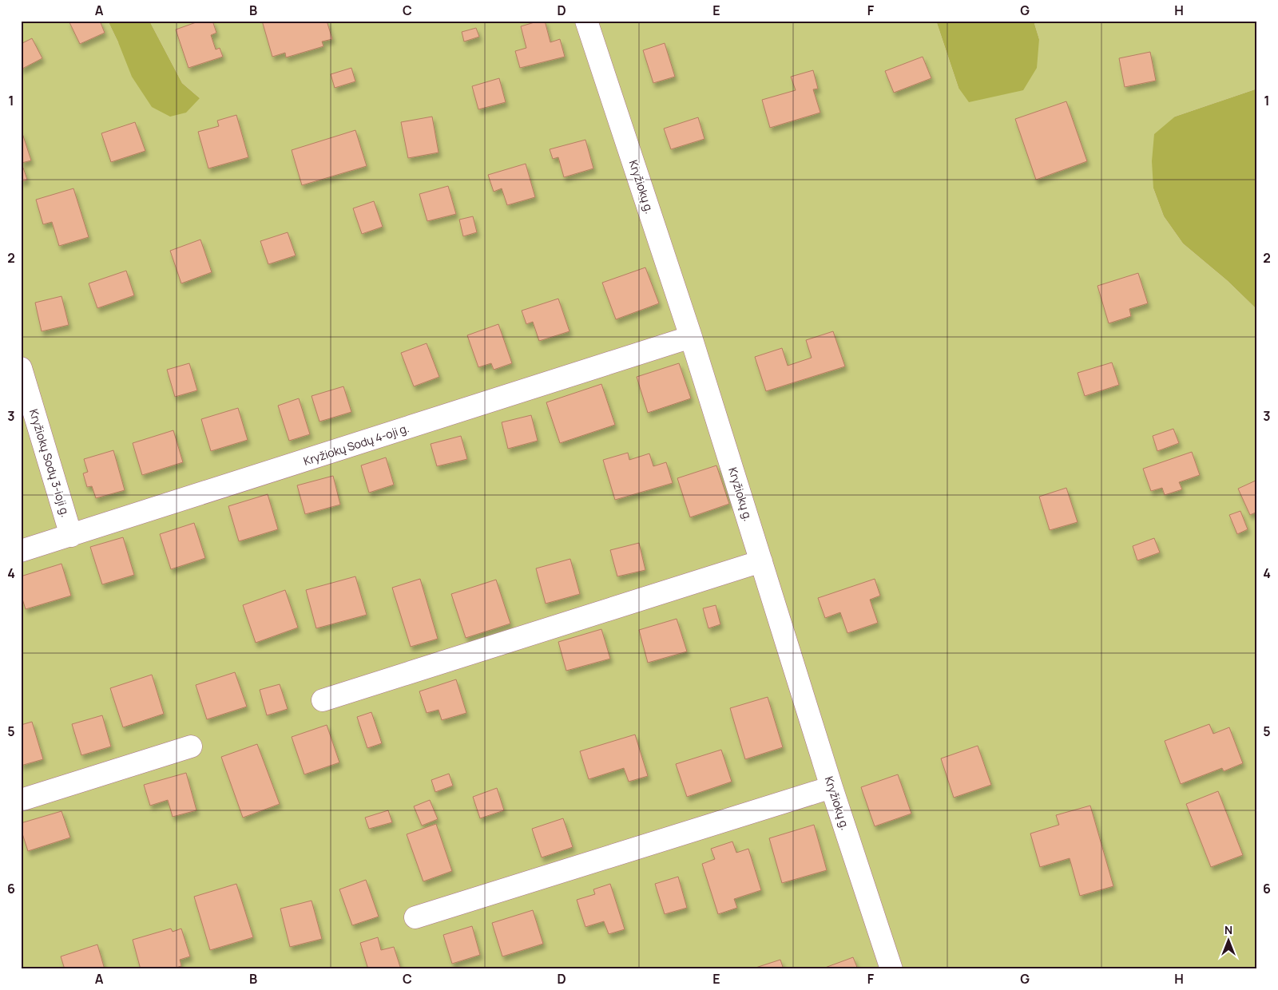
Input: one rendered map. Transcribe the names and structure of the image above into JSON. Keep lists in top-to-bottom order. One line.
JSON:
{"streets":{"street":["Kryžiokų g.","Kryžiokų Sodų 4-oji g.","Kryžiokų Sodų 3-ioji g."]},"crossings":[["Kryžiokų g.","Kryžiokų Sodų 4-oji g."],["Kryžiokų Sodų 4-oji g.","Kryžiokų Sodų 3-ioji g."]],"north":"top","grid":{"columns":["A","B","C","D","E","F","G","H"],"rows":["1","2","3","4","5","6"]}}
